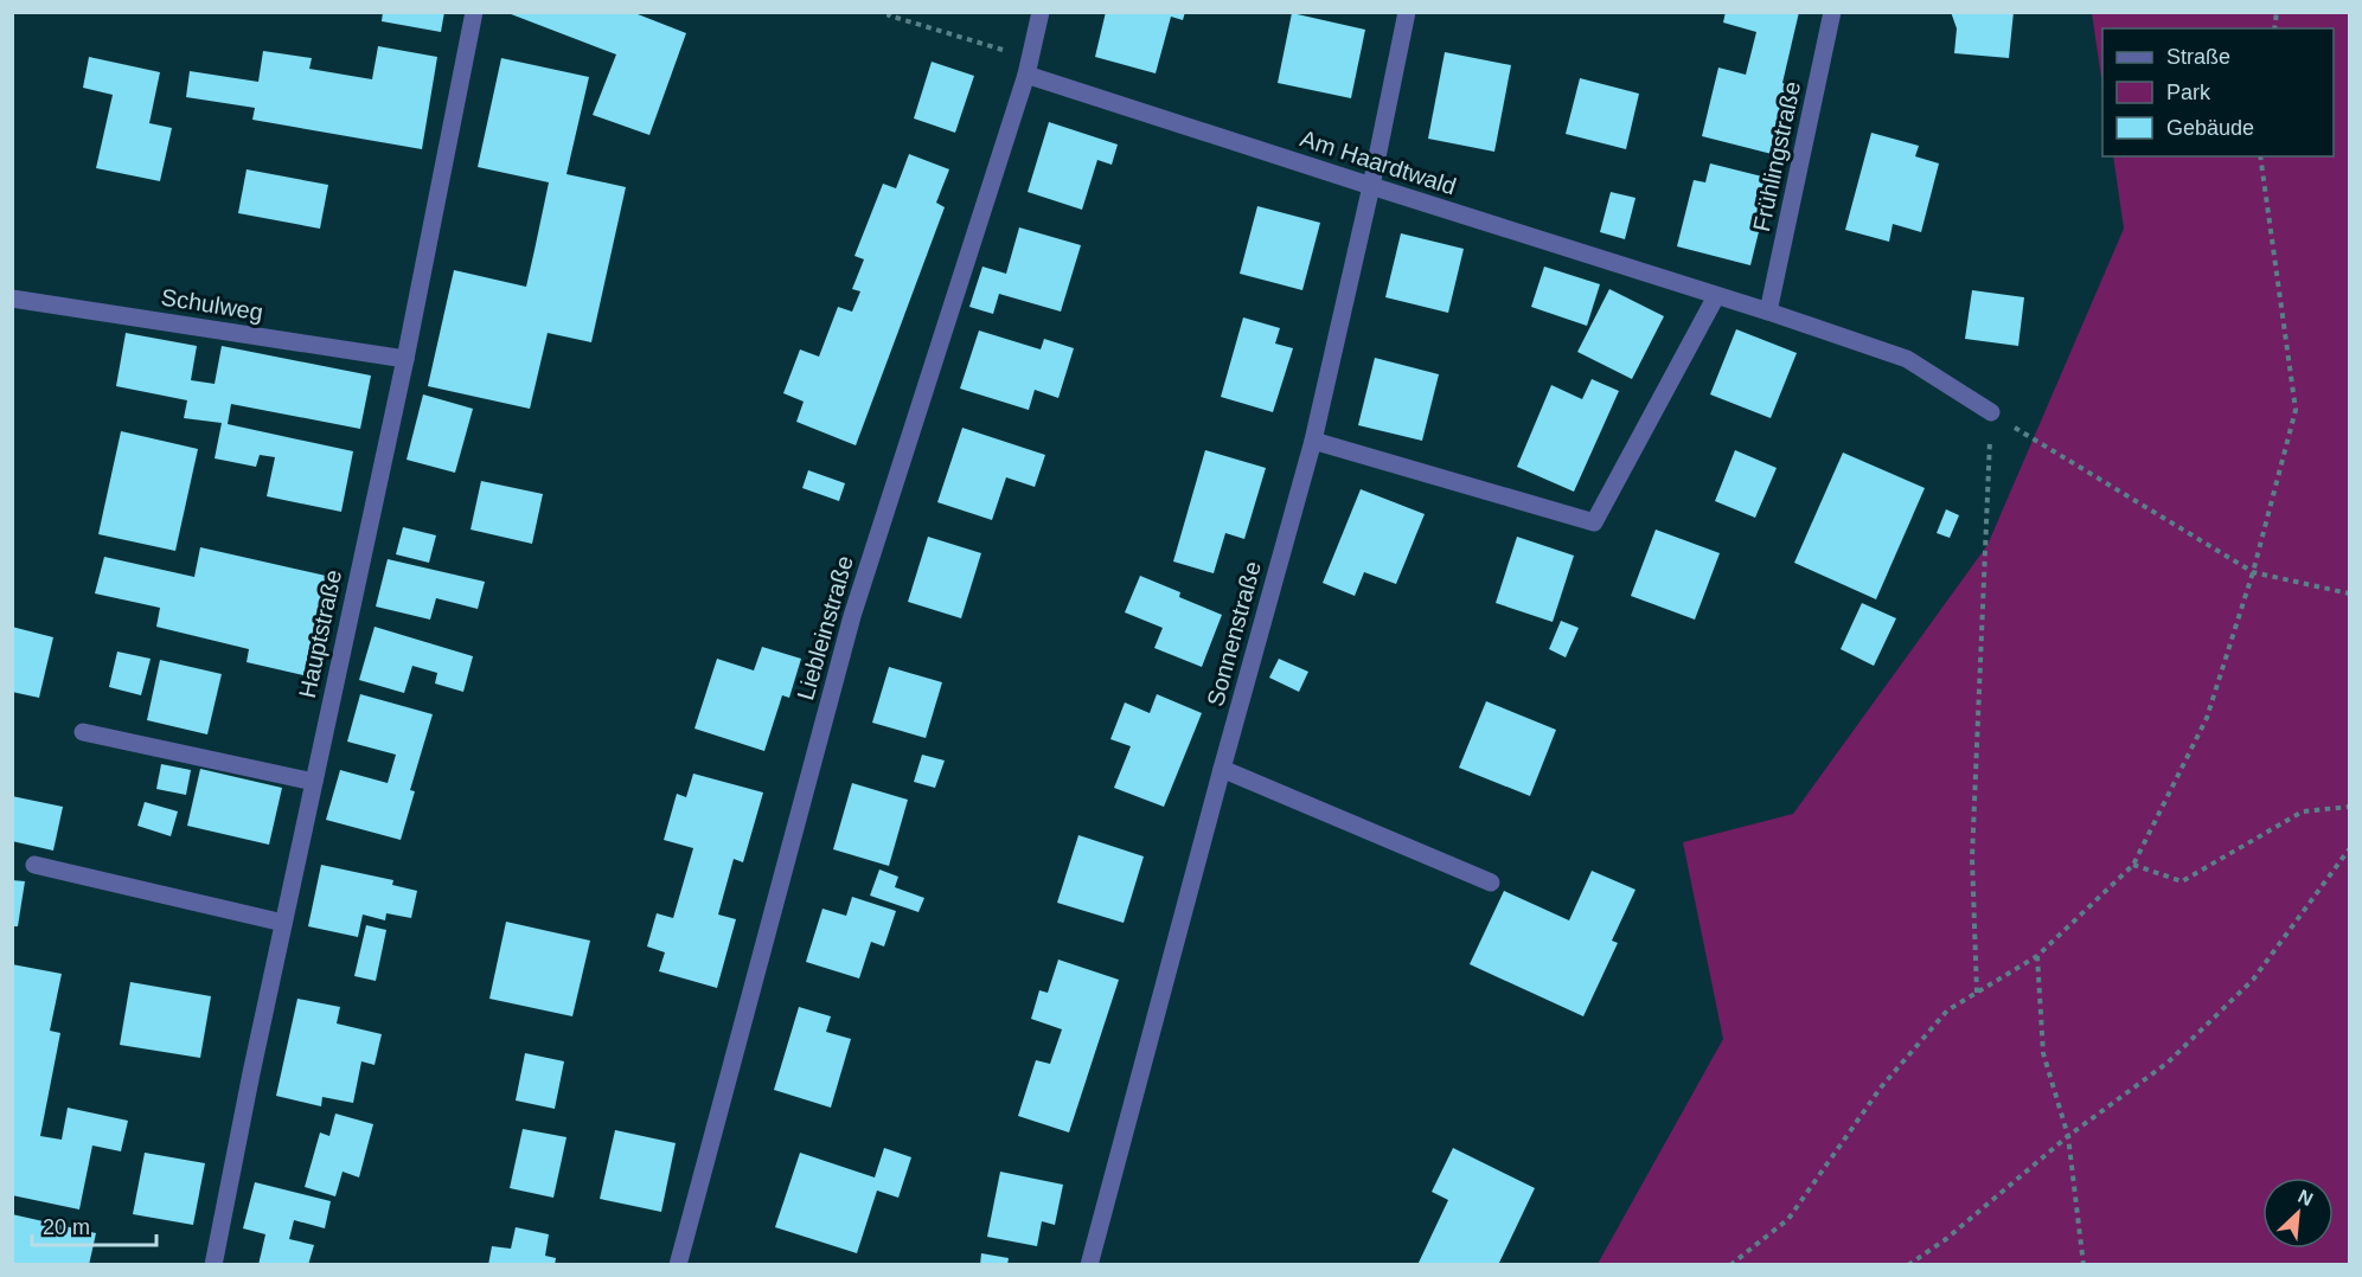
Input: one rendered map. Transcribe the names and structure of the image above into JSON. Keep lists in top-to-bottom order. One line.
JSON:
{"streets":{"street":["Frühlingstraße","Am Haardtwald","Schulweg","Liebleinstraße","Hauptstraße","Sonnenstraße"]},"crossings":[["Frühlingstraße","Am Haardtwald"],["Am Haardtwald","Liebleinstraße"],["Am Haardtwald","Sonnenstraße"],["Schulweg","Hauptstraße"]],"legend":["Straße","Park","Gebäude"],"scale_bar":"20 m","north":"top right"}
